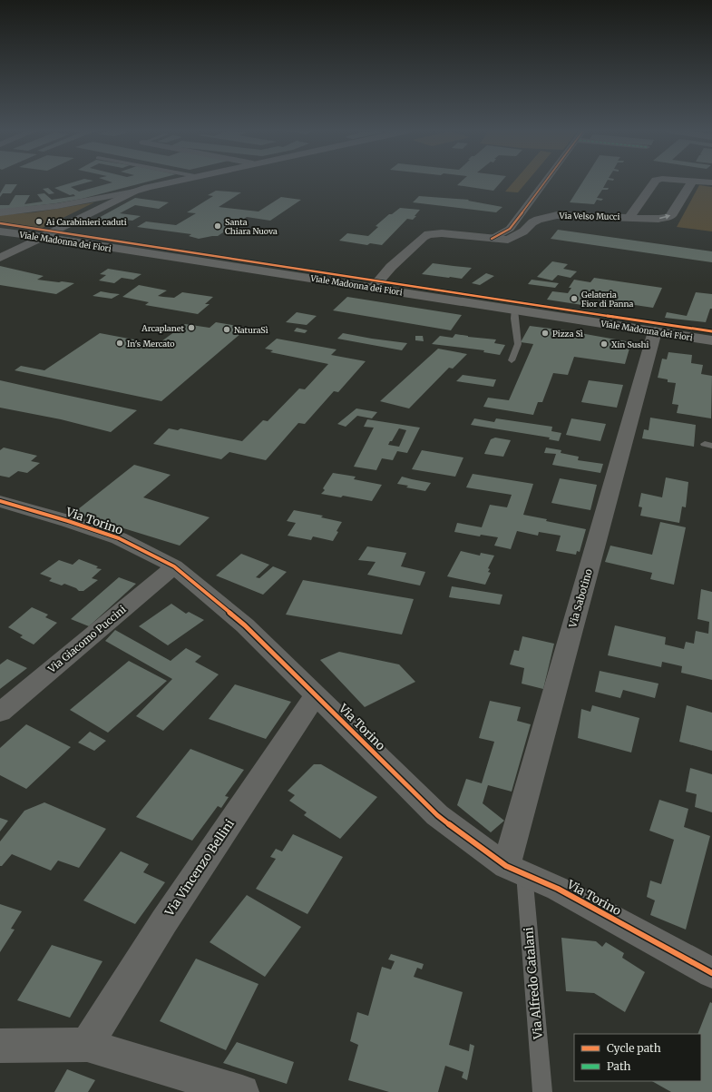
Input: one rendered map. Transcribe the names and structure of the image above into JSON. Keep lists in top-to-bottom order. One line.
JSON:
{"streets":{"main road":["Viale Madonna dei Fiori"],"street":["Via Velso Mucci","Via Torino","Via Sabotino","Via Giacomo Puccini","Via Vincenzo Bellini"],"lane":["Via Alfredo Catalani"]},"crossings":[["Via Velso Mucci","Viale Madonna dei Fiori"],["Viale Madonna dei Fiori","Via Sabotino"],["Via Torino","Via Sabotino"],["Via Torino","Via Giacomo Puccini"],["Via Torino","Via Vincenzo Bellini"],["Via Torino","Via Alfredo Catalani"],["Via Sabotino","Via Alfredo Catalani"]],"places":["Ai Carabinieri caduti","Santa Chiara Nuova","Gelateria Fior di Panna","Arcaplanet","NaturaSì","Pizza Sì","In's Mercato","Xin Sushi"],"legend":["Cycle path","Path"]}
